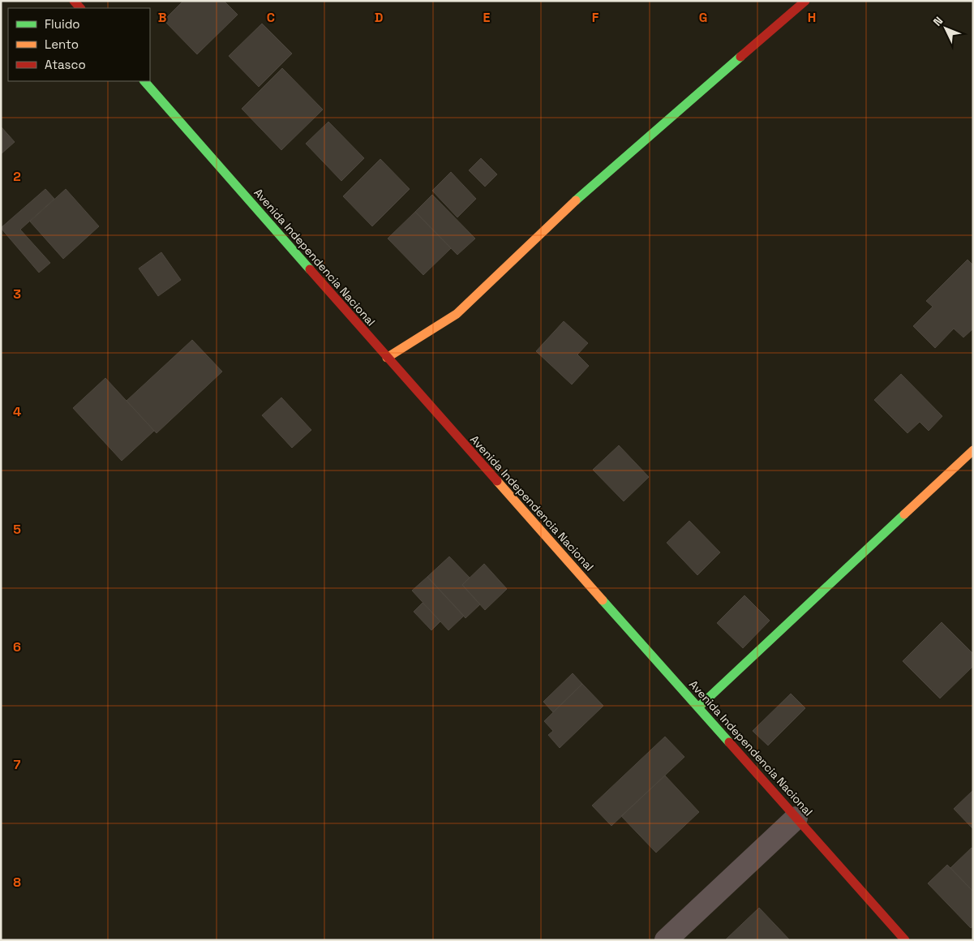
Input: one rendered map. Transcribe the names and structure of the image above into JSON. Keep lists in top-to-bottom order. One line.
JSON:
{"streets":{"main road":["Avenida Independencia Nacional"]},"legend":["Fluido","Lento","Atasco"],"north":"top left","grid":{"columns":["B","C","D","E","F","G","H"],"rows":["2","3","4","5","6","7","8"]}}
